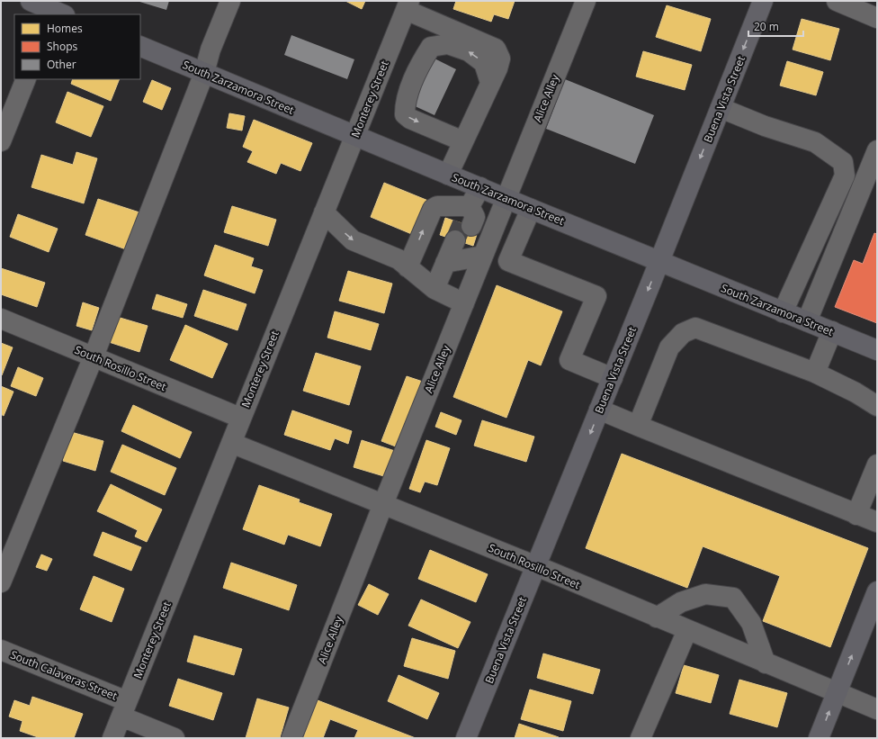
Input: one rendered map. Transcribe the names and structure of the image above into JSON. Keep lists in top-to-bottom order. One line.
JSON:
{"streets":{"main road":["South Zarzamora Street","Buena Vista Street"],"street":["Alice Alley","Monterey Street","South Rosillo Street","South Calaveras Street"]},"crossings":[["South Zarzamora Street","Alice Alley"],["South Zarzamora Street","Monterey Street"],["South Zarzamora Street","Buena Vista Street"],["Alice Alley","South Rosillo Street"],["Monterey Street","South Rosillo Street"],["Monterey Street","South Calaveras Street"],["Buena Vista Street","South Rosillo Street"]],"one_way":["Buena Vista Street"],"legend":["Homes","Shops","Other"],"scale_bar":"20 m"}
